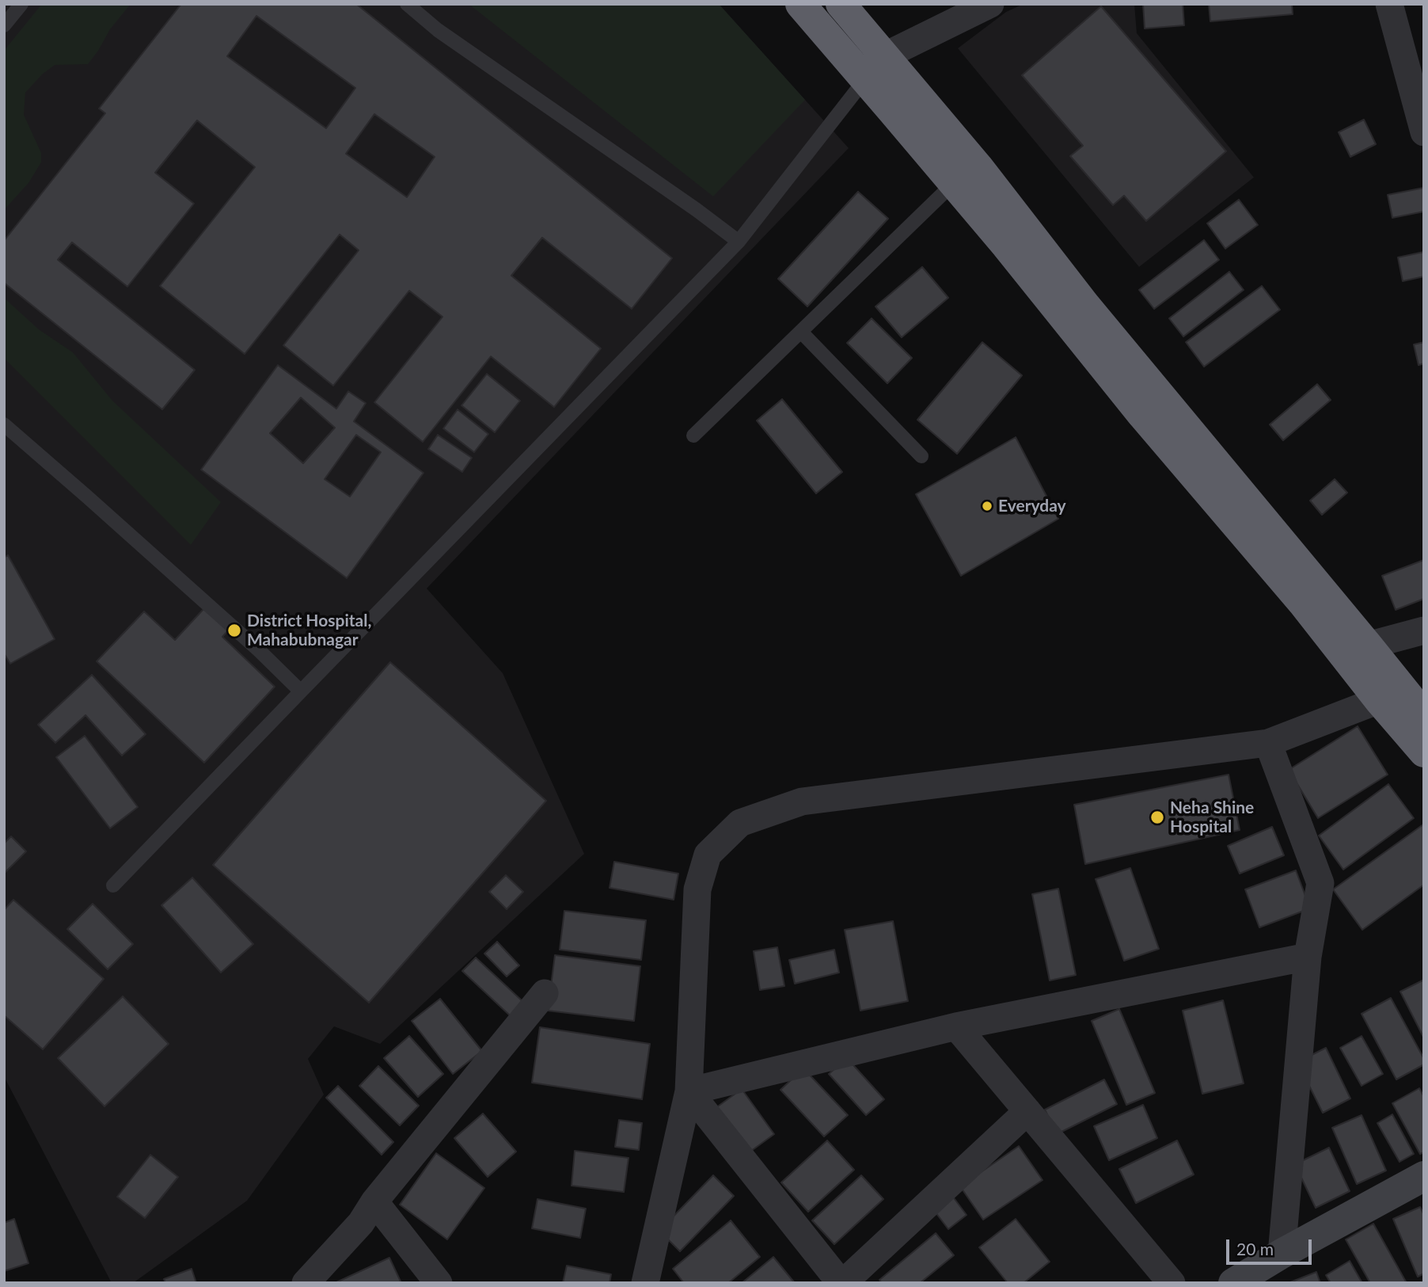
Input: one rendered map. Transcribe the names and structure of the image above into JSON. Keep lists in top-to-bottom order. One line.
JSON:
{"places":["Everyday","District Hospital, Mahabubnagar","Neha Shine Hospital"],"scale_bar":"20 m"}
